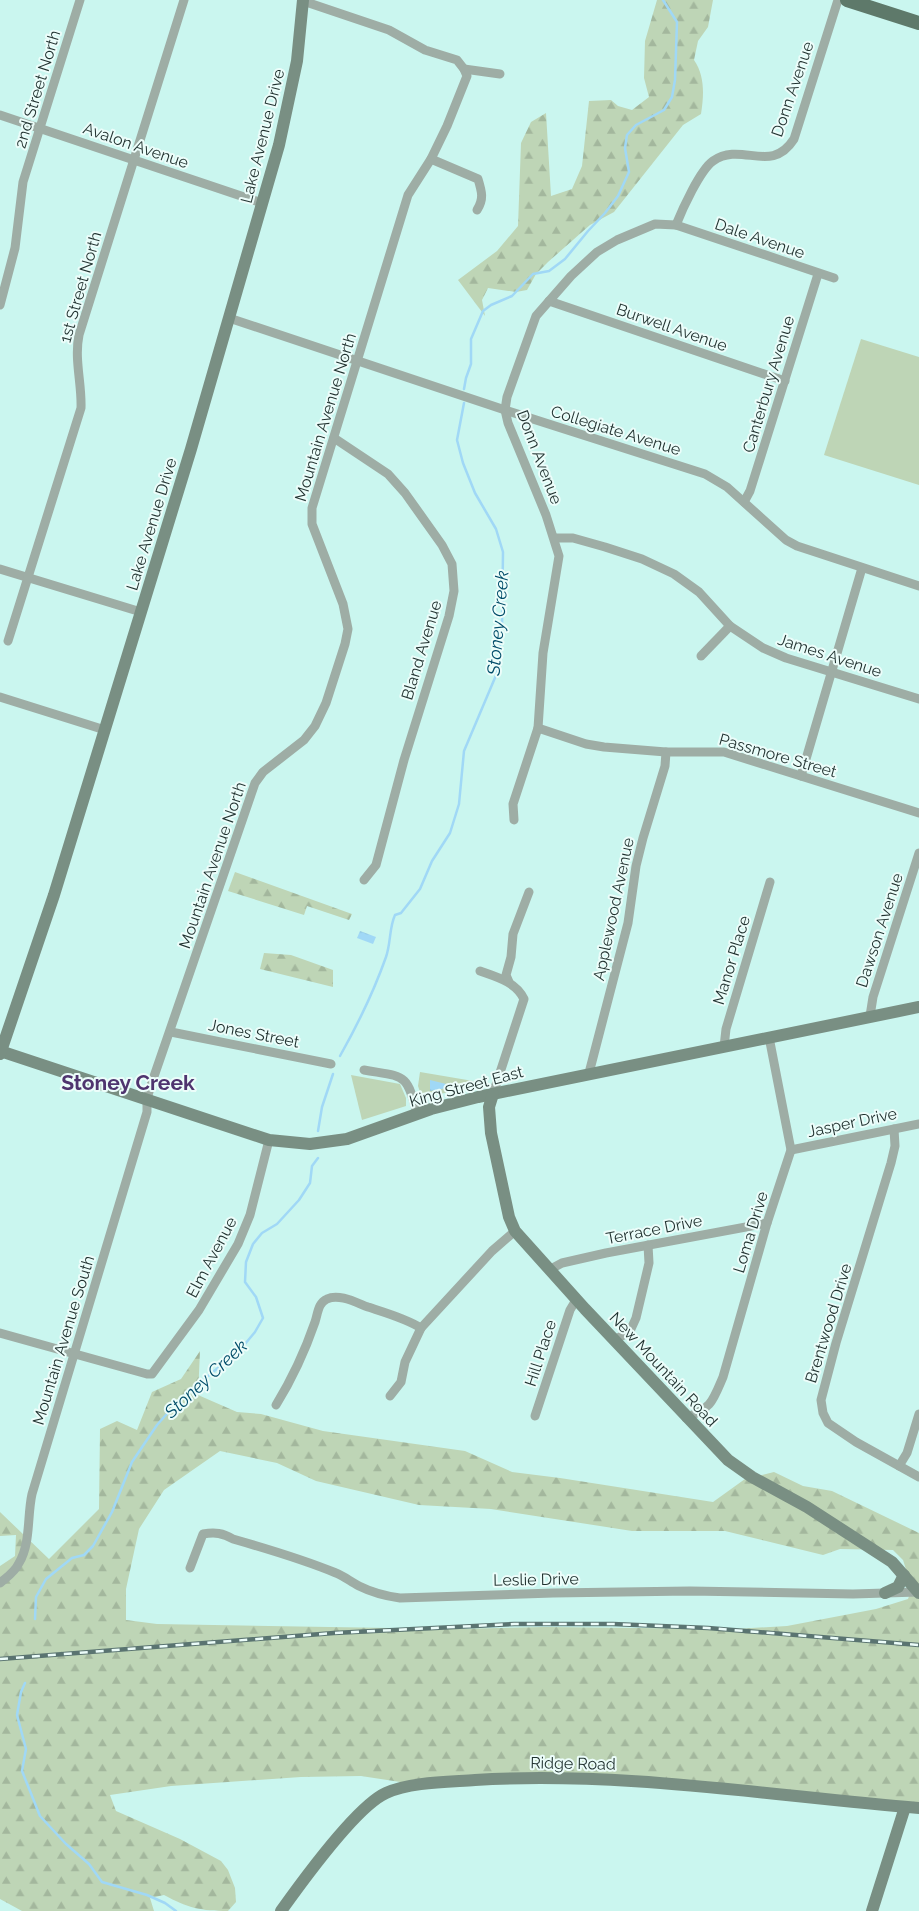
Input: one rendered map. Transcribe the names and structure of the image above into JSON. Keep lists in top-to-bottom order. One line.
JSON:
{"streets":{"main road":["Lake Avenue Drive","King Street East","New Mountain Road","Ridge Road"],"street":["2nd Street North","Donn Avenue","Avalon Avenue","Dale Avenue","1st Street North","Burwell Avenue","Canterbury Avenue","Mountain Avenue North","Collegiate Avenue","Bland Avenue","James Avenue","Passmore Street","Applewood Avenue","Dawson Avenue","Manor Place","Jones Street","Jasper Drive","Terrace Drive","Loma Drive","Elm Avenue","Brentwood Drive","Mountain Avenue South","Hill Place","Leslie Drive"]},"crossings":[["2nd Street North","Avalon Avenue"],["Donn Avenue","Dale Avenue"],["Donn Avenue","Burwell Avenue"],["Donn Avenue","Collegiate Avenue"],["Donn Avenue","James Avenue"],["Donn Avenue","Passmore Street"],["Lake Avenue Drive","Avalon Avenue"],["Lake Avenue Drive","Collegiate Avenue"],["Lake Avenue Drive","King Street East"],["Avalon Avenue","1st Street North"],["Dale Avenue","Canterbury Avenue"],["Burwell Avenue","Canterbury Avenue"],["Canterbury Avenue","Collegiate Avenue"],["Mountain Avenue North","Collegiate Avenue"],["Mountain Avenue North","Bland Avenue"],["Mountain Avenue North","Jones Street"],["Mountain Avenue North","King Street East"],["Mountain Avenue North","Mountain Avenue South"],["Passmore Street","Applewood Avenue"],["Applewood Avenue","King Street East"],["Dawson Avenue","King Street East"],["Manor Place","King Street East"],["King Street East","Loma Drive"],["King Street East","Elm Avenue"],["King Street East","Mountain Avenue South"],["King Street East","New Mountain Road"],["Jasper Drive","Loma Drive"],["Jasper Drive","Brentwood Drive"],["Terrace Drive","Loma Drive"],["Terrace Drive","New Mountain Road"],["Loma Drive","New Mountain Road"],["Elm Avenue","Mountain Avenue South"],["Hill Place","New Mountain Road"],["New Mountain Road","Leslie Drive"]],"districts":["Stoney Creek"],"water":["Stoney Creek"]}
